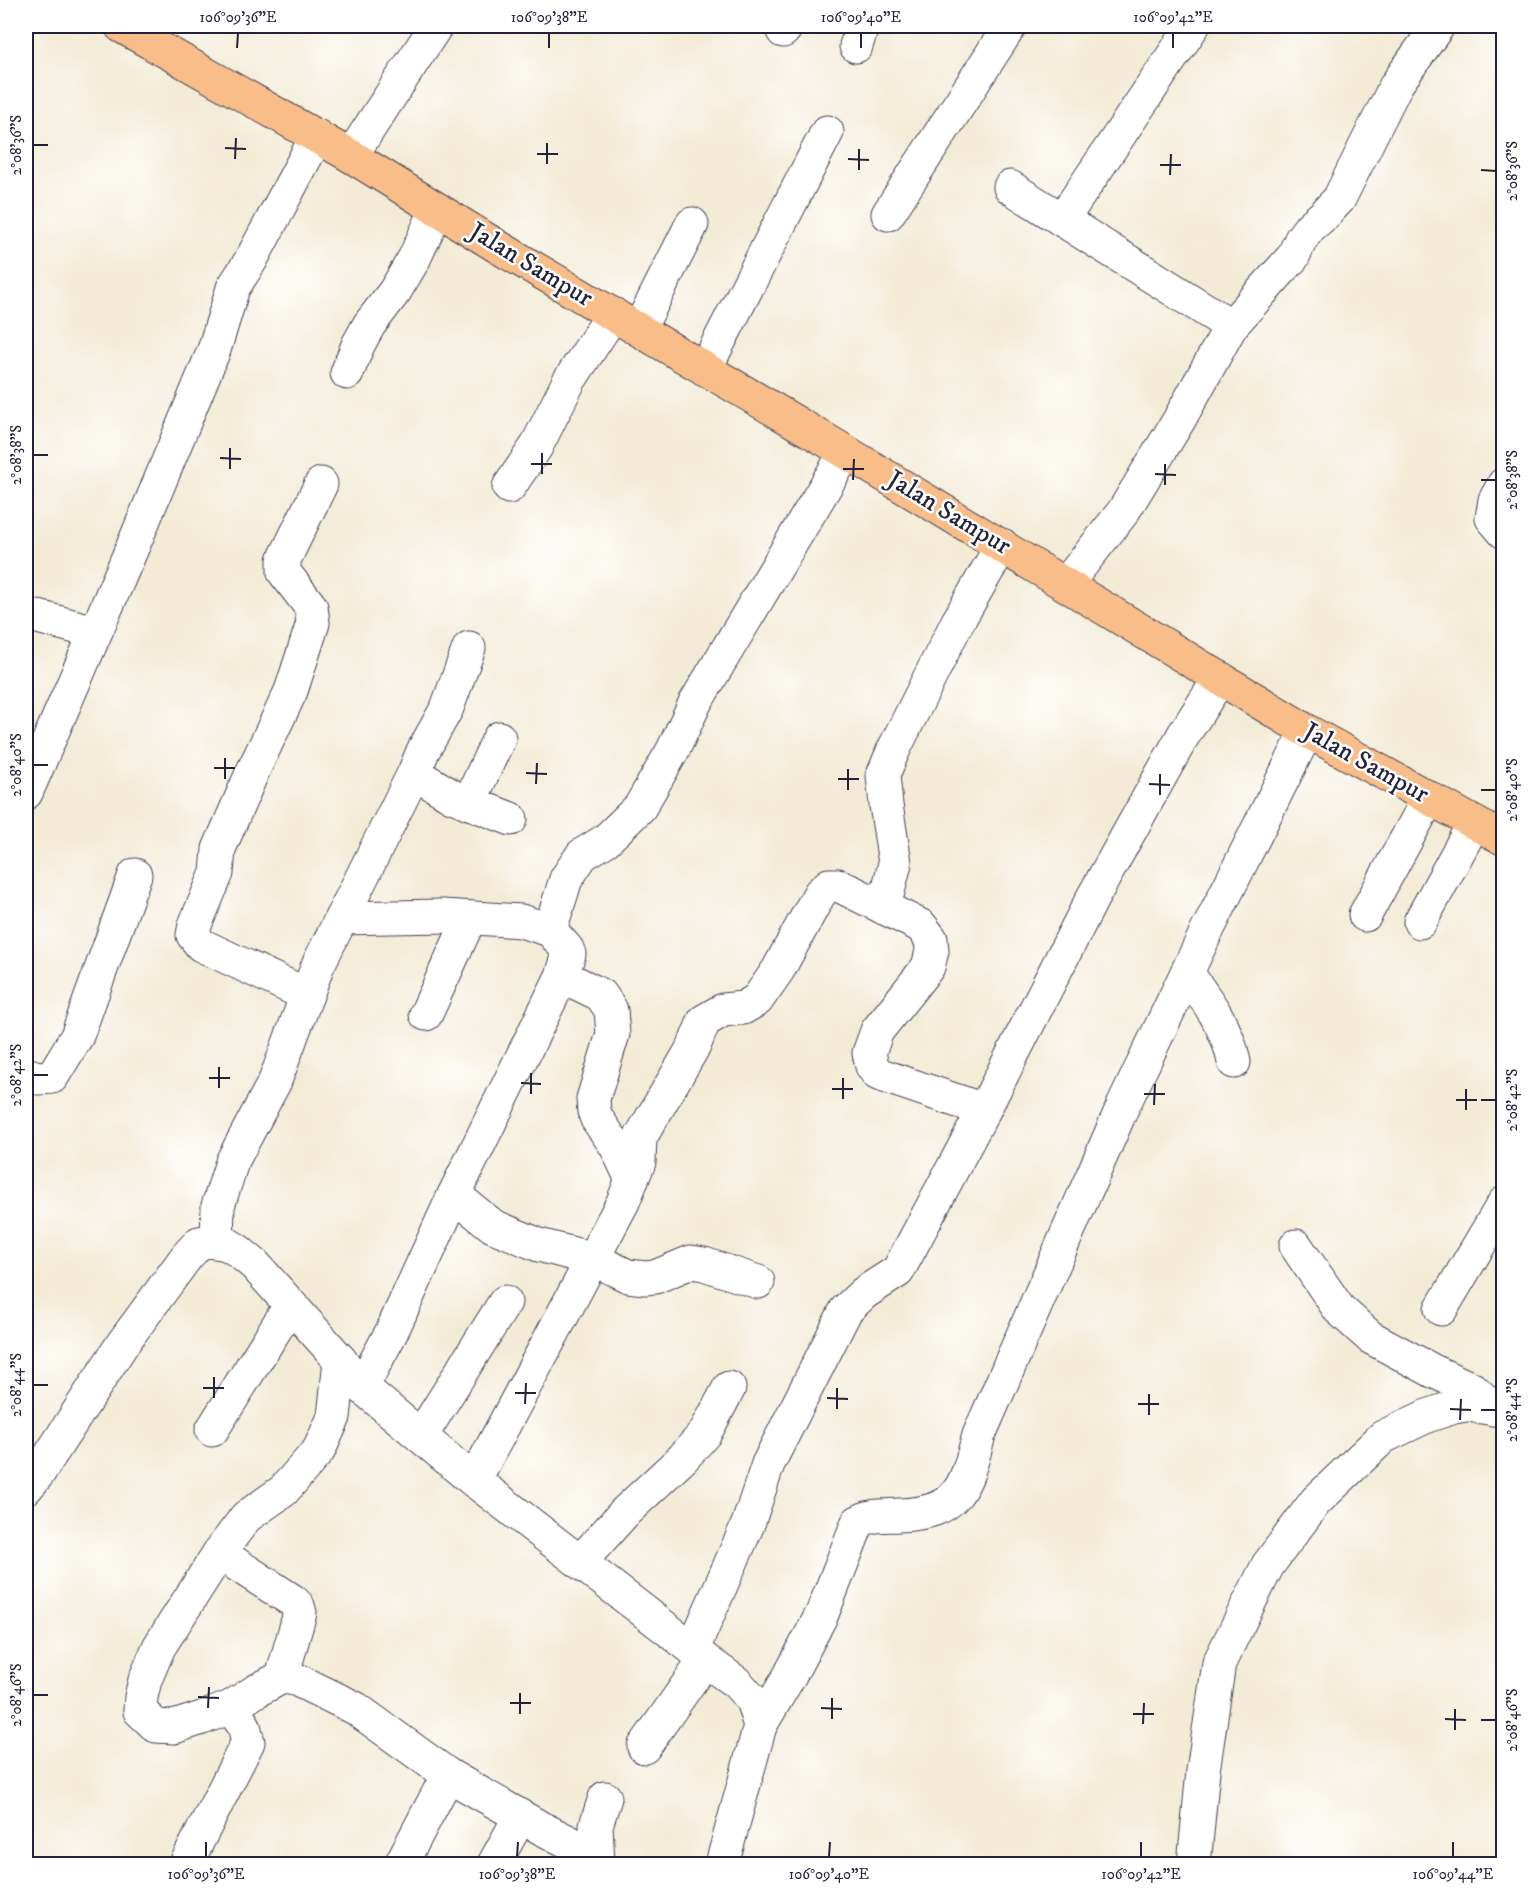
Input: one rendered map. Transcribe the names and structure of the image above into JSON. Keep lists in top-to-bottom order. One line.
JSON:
{"streets":{"main road":["Jalan Sampur"]},"coordinates":["106°09'36\"E","106°09'38\"E","106°09'40\"E","106°09'42\"E","2°08'36\"S","2°08'38\"S","2°08'40\"S","2°08'42\"S","2°08'44\"S","2°08'46\"S","106°09'44\"E"]}
